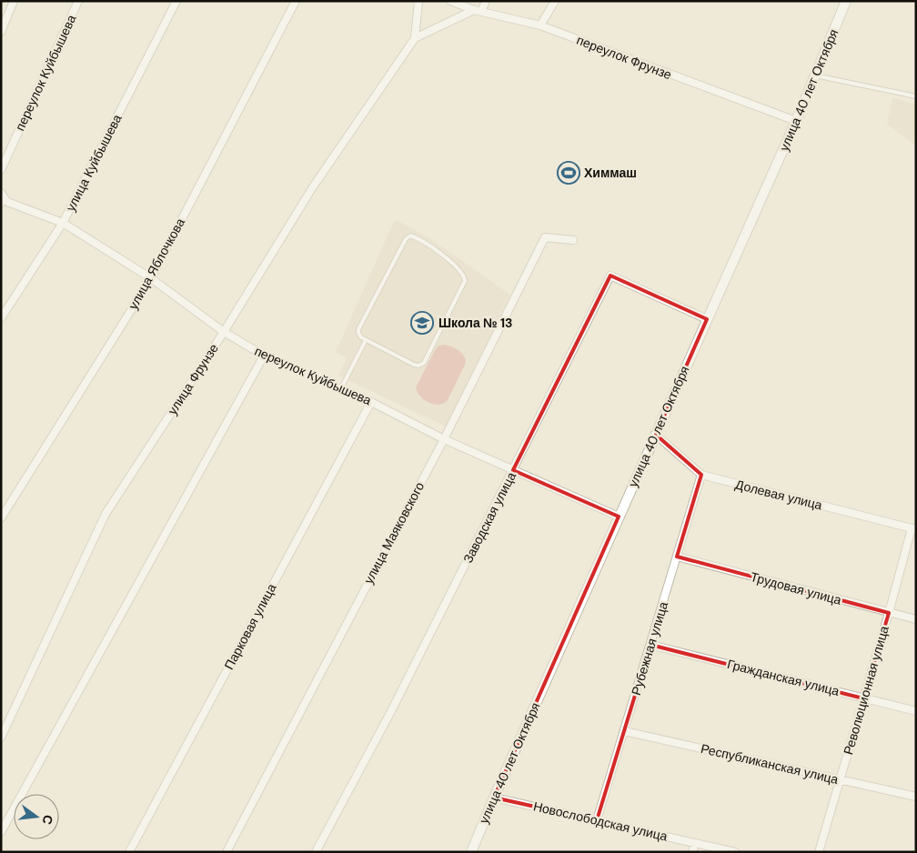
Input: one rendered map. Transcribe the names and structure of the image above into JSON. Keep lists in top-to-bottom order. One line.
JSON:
{"streets":{"street":["переулок Фрунзе","переулок Куйбышева","улица 40 лет Октября","улица Куйбышева","улица Яблочкова","улица Фрунзе","Долевая улица","Заводская улица","улица Маяковского","Трудовая улица","Парковая улица","Рубежная улица","Гражданская улица","Революционная улица","Республиканская улица","Новослободская улица"]},"crossings":[["переулок Фрунзе","улица 40 лет Октября"],["переулок Куйбышева","улица 40 лет Октября"],["переулок Куйбышева","улица Куйбышева"],["переулок Куйбышева","улица Яблочкова"],["переулок Куйбышева","улица Фрунзе"],["переулок Куйбышева","Заводская улица"],["переулок Куйбышева","улица Маяковского"],["переулок Куйбышева","Парковая улица"],["улица 40 лет Октября","Долевая улица"],["улица 40 лет Октября","Заводская улица"],["улица 40 лет Октября","Новослободская улица"],["Долевая улица","Рубежная улица"],["Долевая улица","Революционная улица"],["Трудовая улица","Рубежная улица"],["Трудовая улица","Революционная улица"],["Рубежная улица","Гражданская улица"],["Рубежная улица","Республиканская улица"],["Рубежная улица","Новослободская улица"],["Гражданская улица","Революционная улица"],["Революционная улица","Республиканская улица"]],"places":{"sports":["Химмаш"],"school or university":["Школа № 13"]},"north":"right"}
